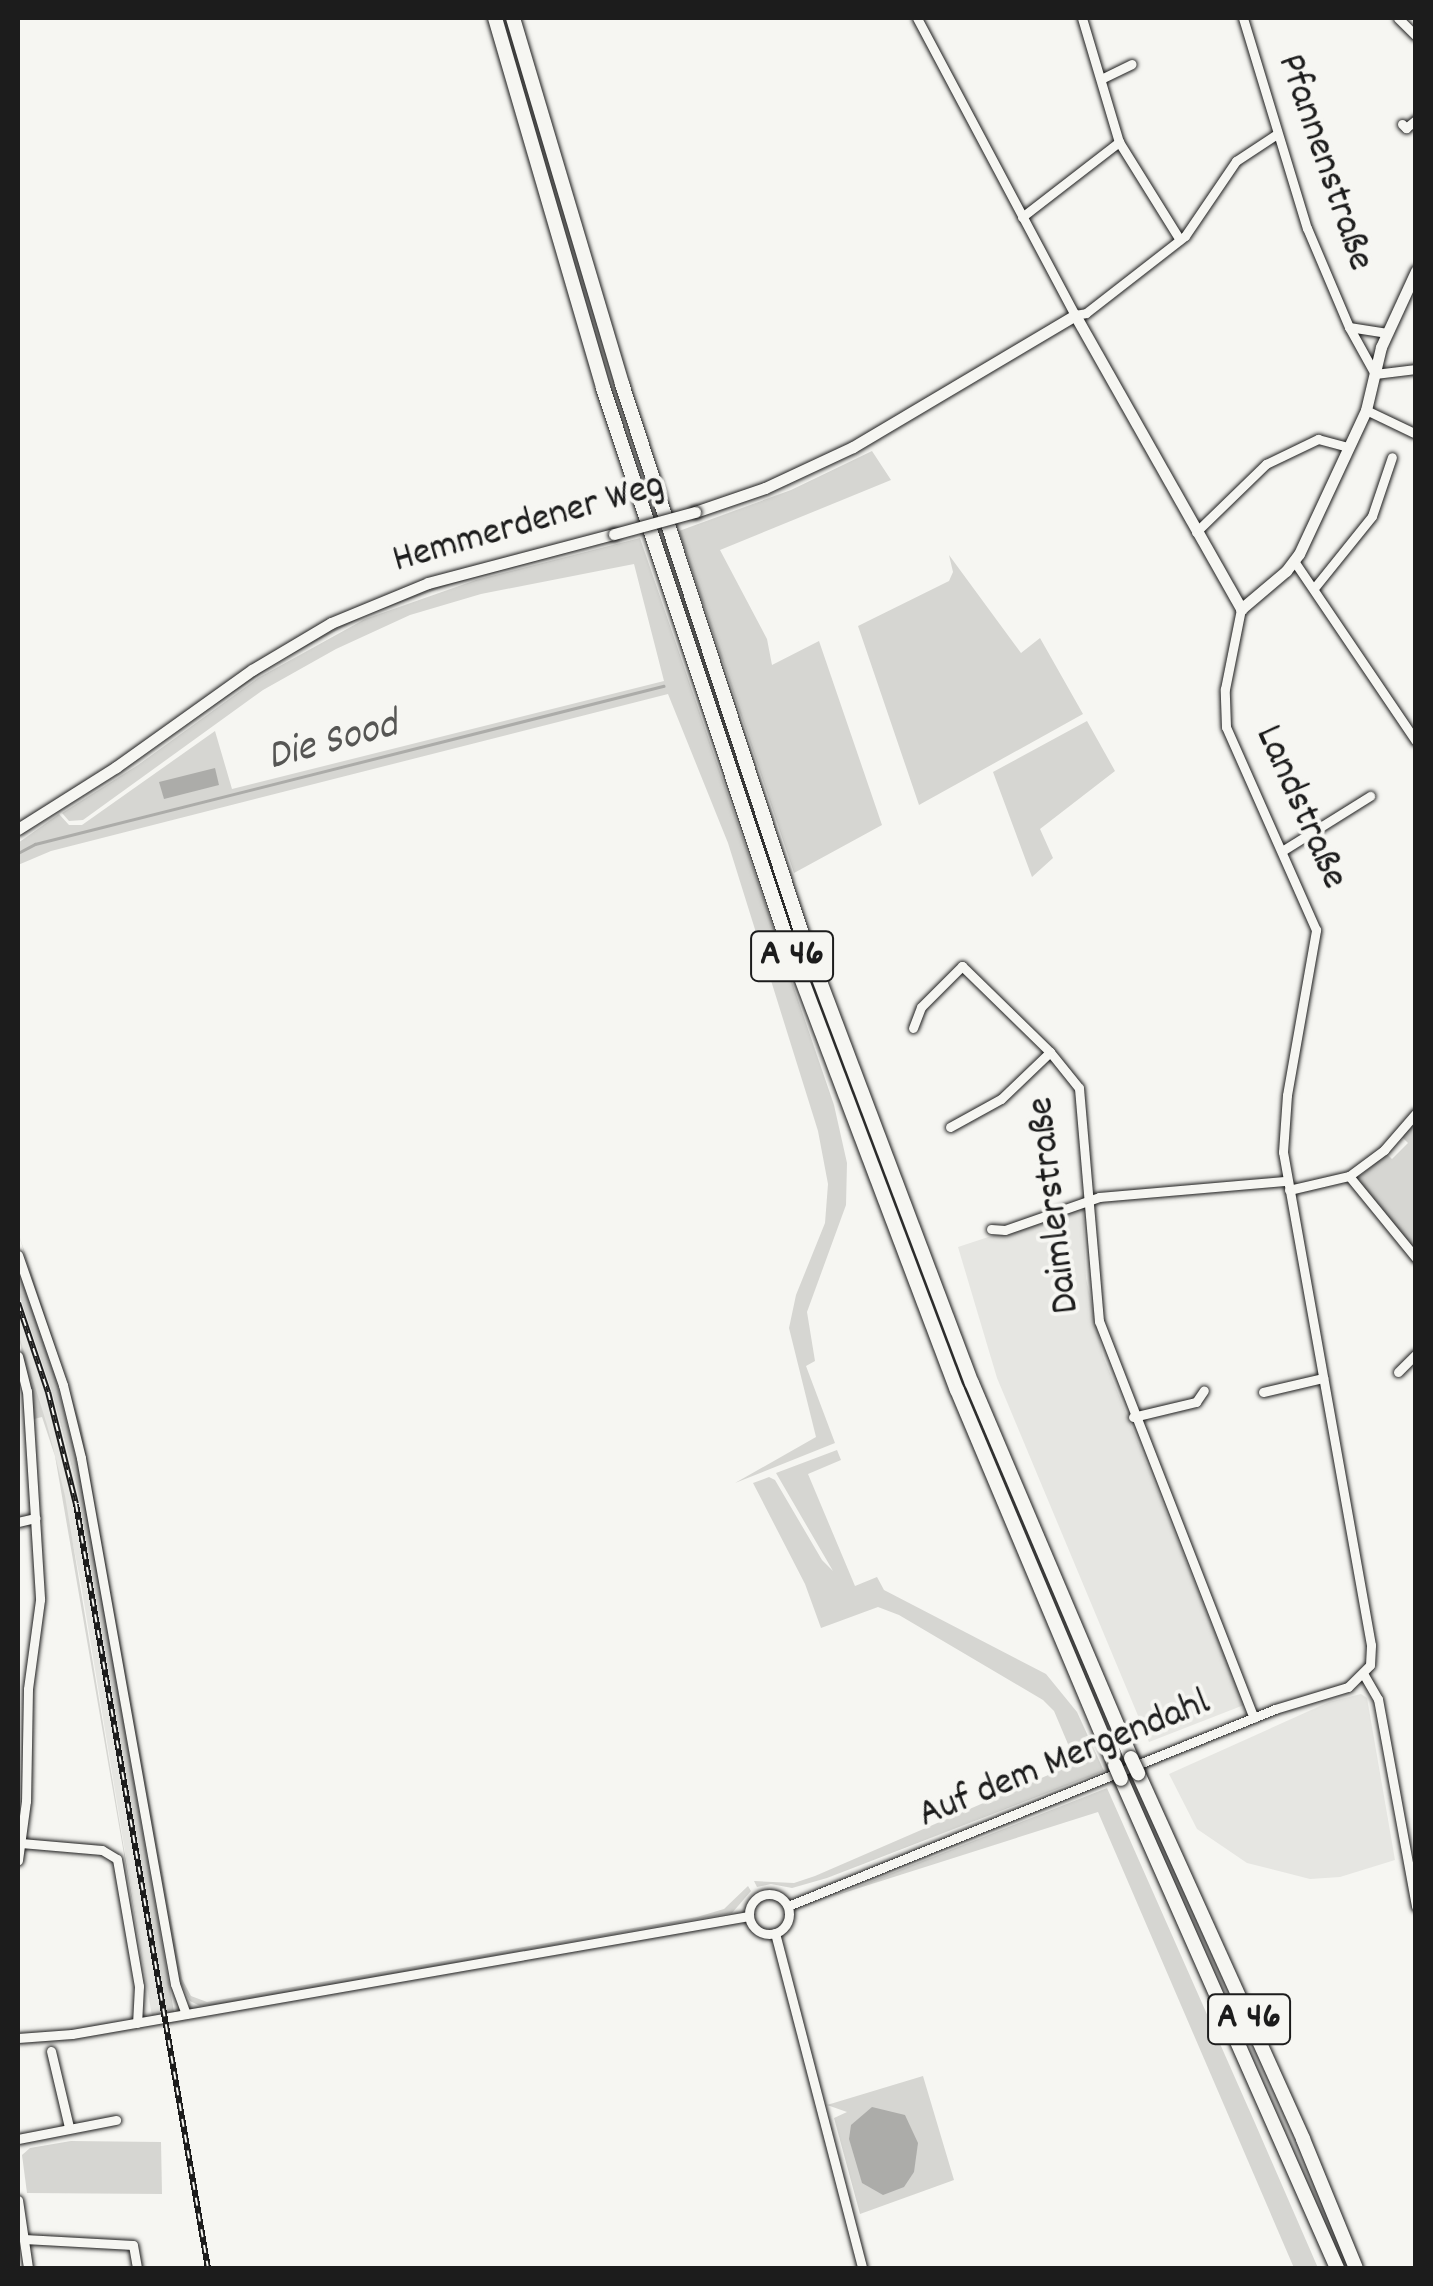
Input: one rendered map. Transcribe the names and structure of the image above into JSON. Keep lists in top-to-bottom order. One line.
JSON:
{"streets":{"highway":["A 46"],"main road":["Hemmerdener Weg"],"street":["Pfannenstraße","Landstraße","Daimlerstraße","Auf dem Mergendahl"]},"crossings":[["Landstraße","Auf dem Mergendahl"],["Daimlerstraße","Auf dem Mergendahl"]],"water":["Die Sood"]}
